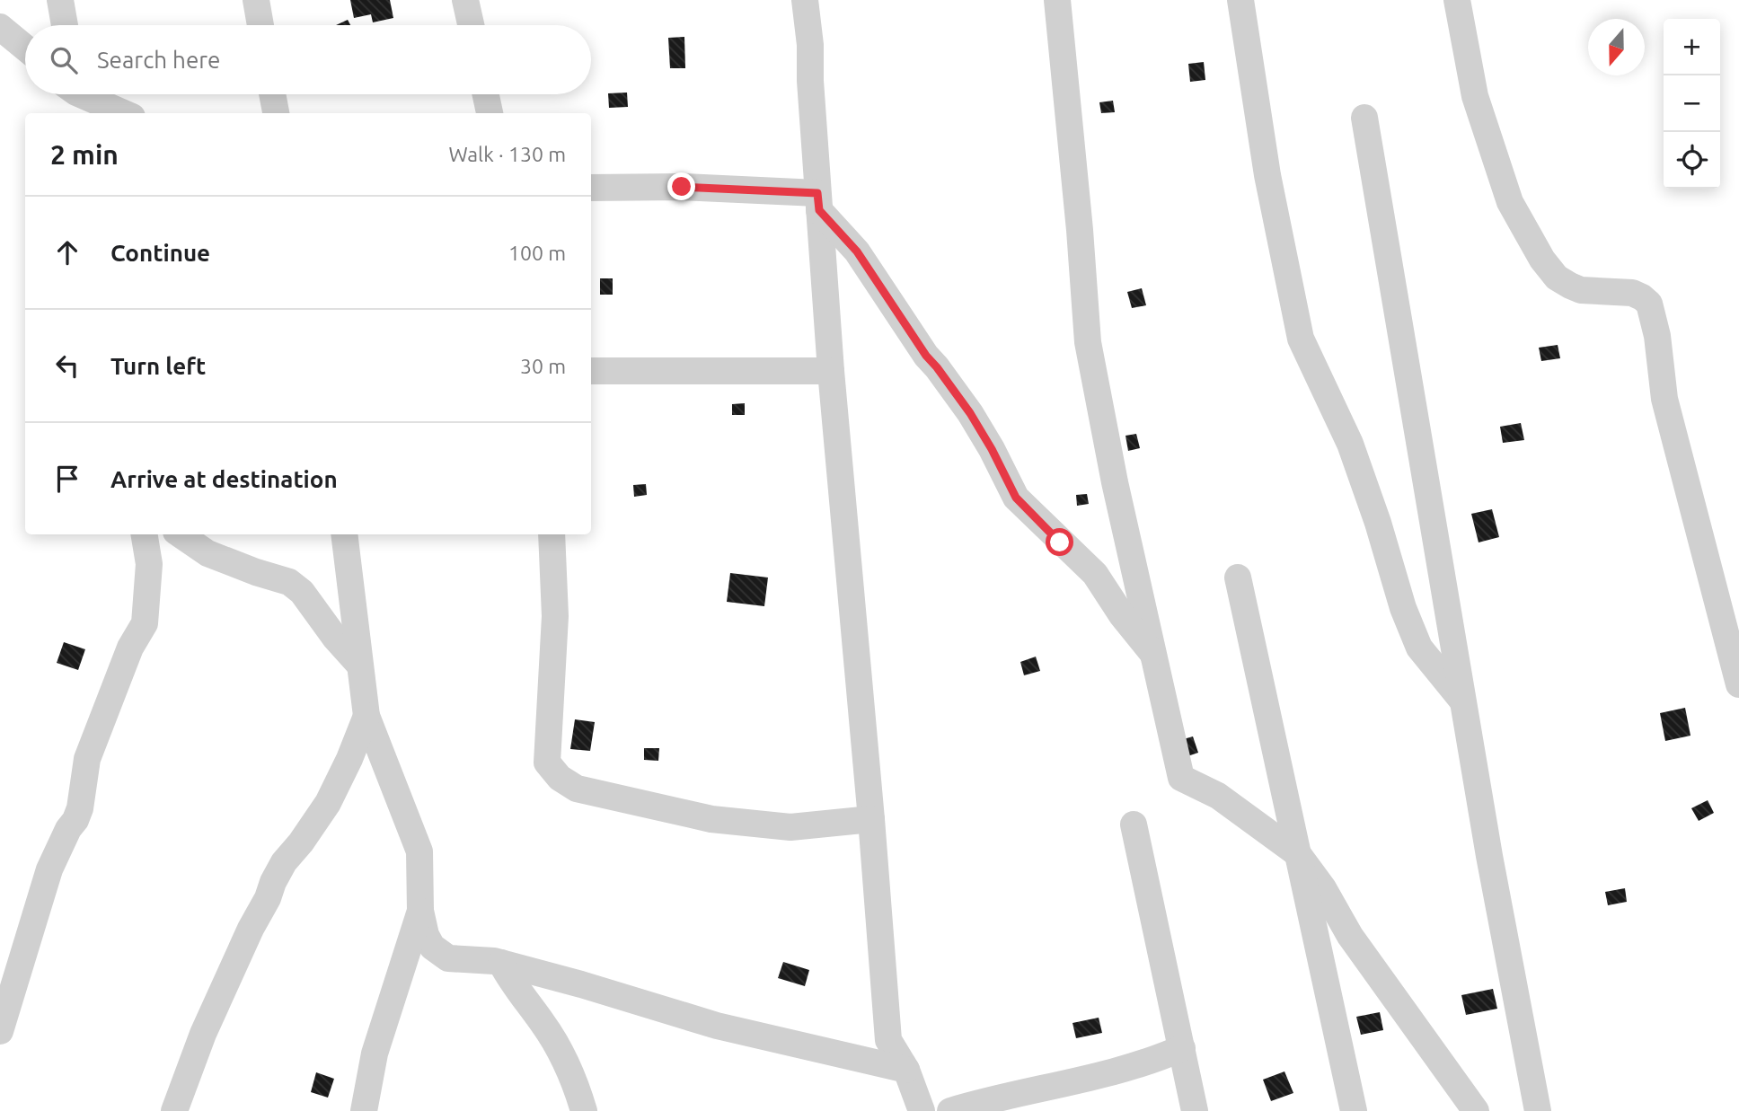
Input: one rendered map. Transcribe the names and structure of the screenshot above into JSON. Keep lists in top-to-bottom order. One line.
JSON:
{"north":"bottom","page":{"map_buttons":["+","−"],"search":"Search here","heading":["2 min","Walk · 130 m"],"list":[["Continue","100 m"],["Turn left","30 m"],"Arrive at destination"]}}
